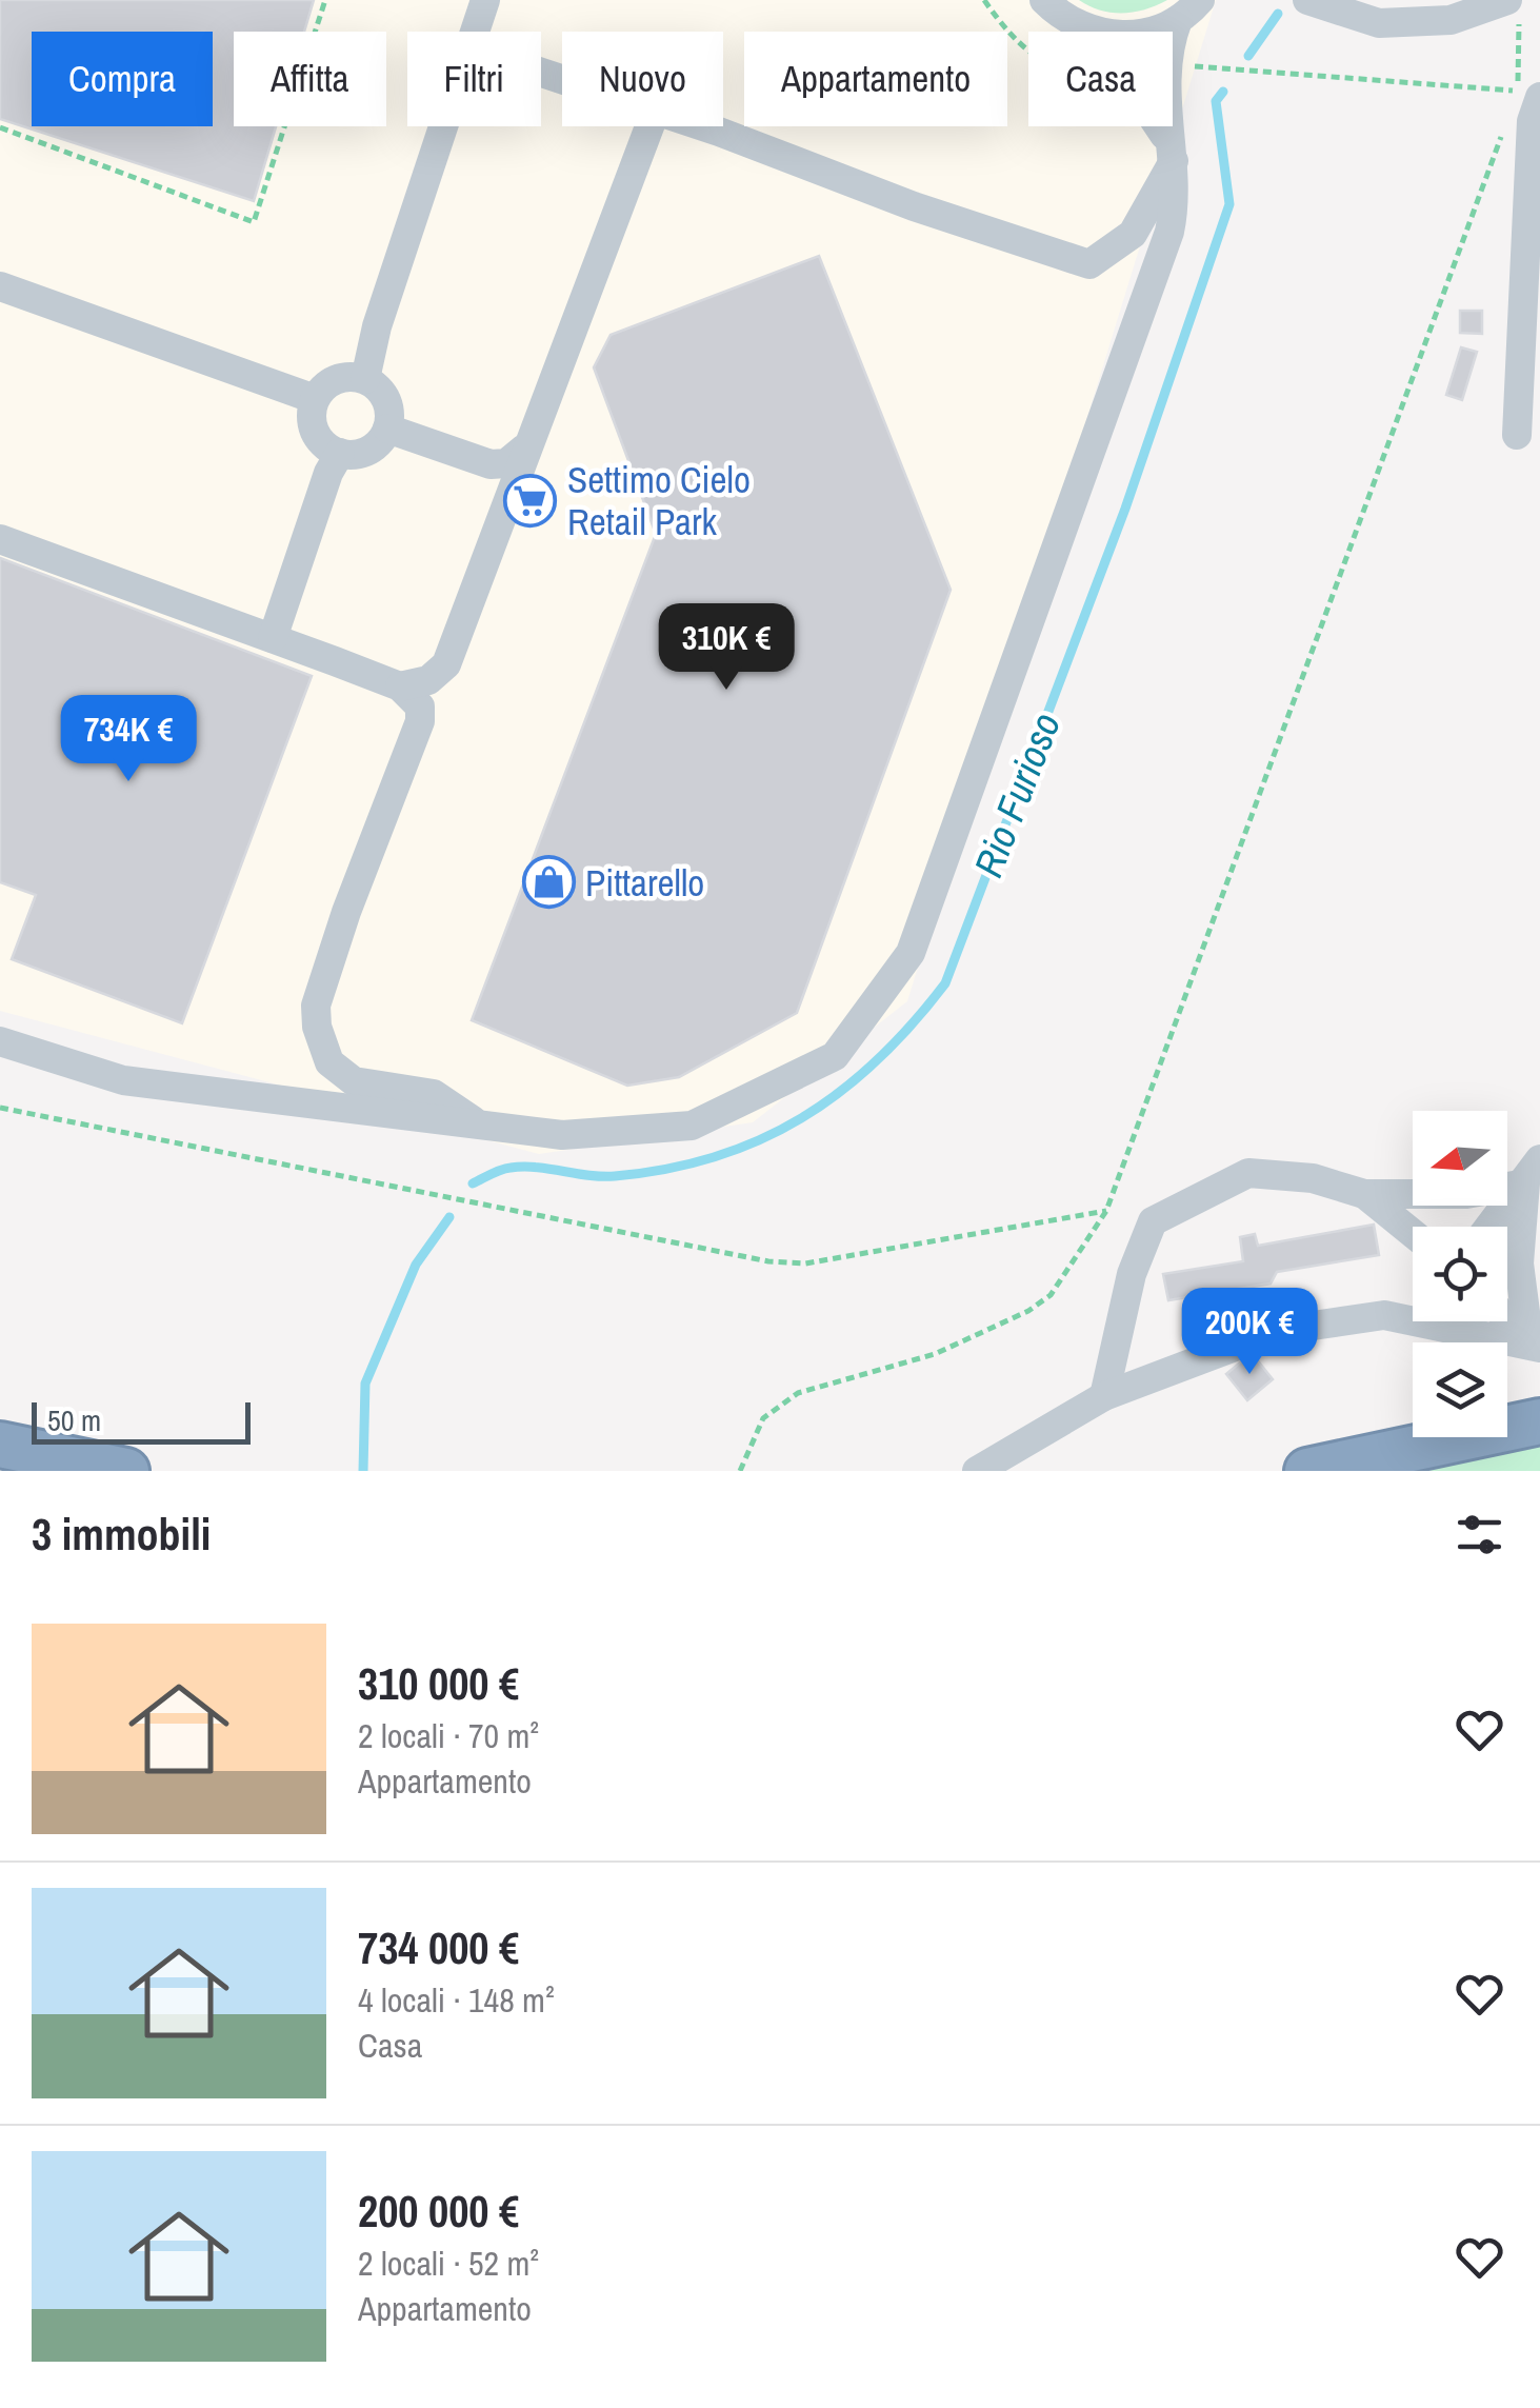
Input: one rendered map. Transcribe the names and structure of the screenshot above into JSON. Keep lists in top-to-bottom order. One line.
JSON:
{"water":["Rio Furioso"],"places":{"supermarket":["Settimo Cielo Retail Park"],"shop":["Pittarello"]},"scale_bar":"50 m","north":"left","page":{"chip":["Compra","Affitta","Filtri","Nuovo","Appartamento","Casa"],"price":["310K €","734K €","200K €"],"scale":"50 m","heading":"3 immobili","list":[{"name":"310 000 €","note":"2 locali · 70 m² · Appartamento"},{"name":"734 000 €","note":"4 locali · 148 m² · Casa"},{"name":"200 000 €","note":"2 locali · 52 m² · Appartamento"}]}}
